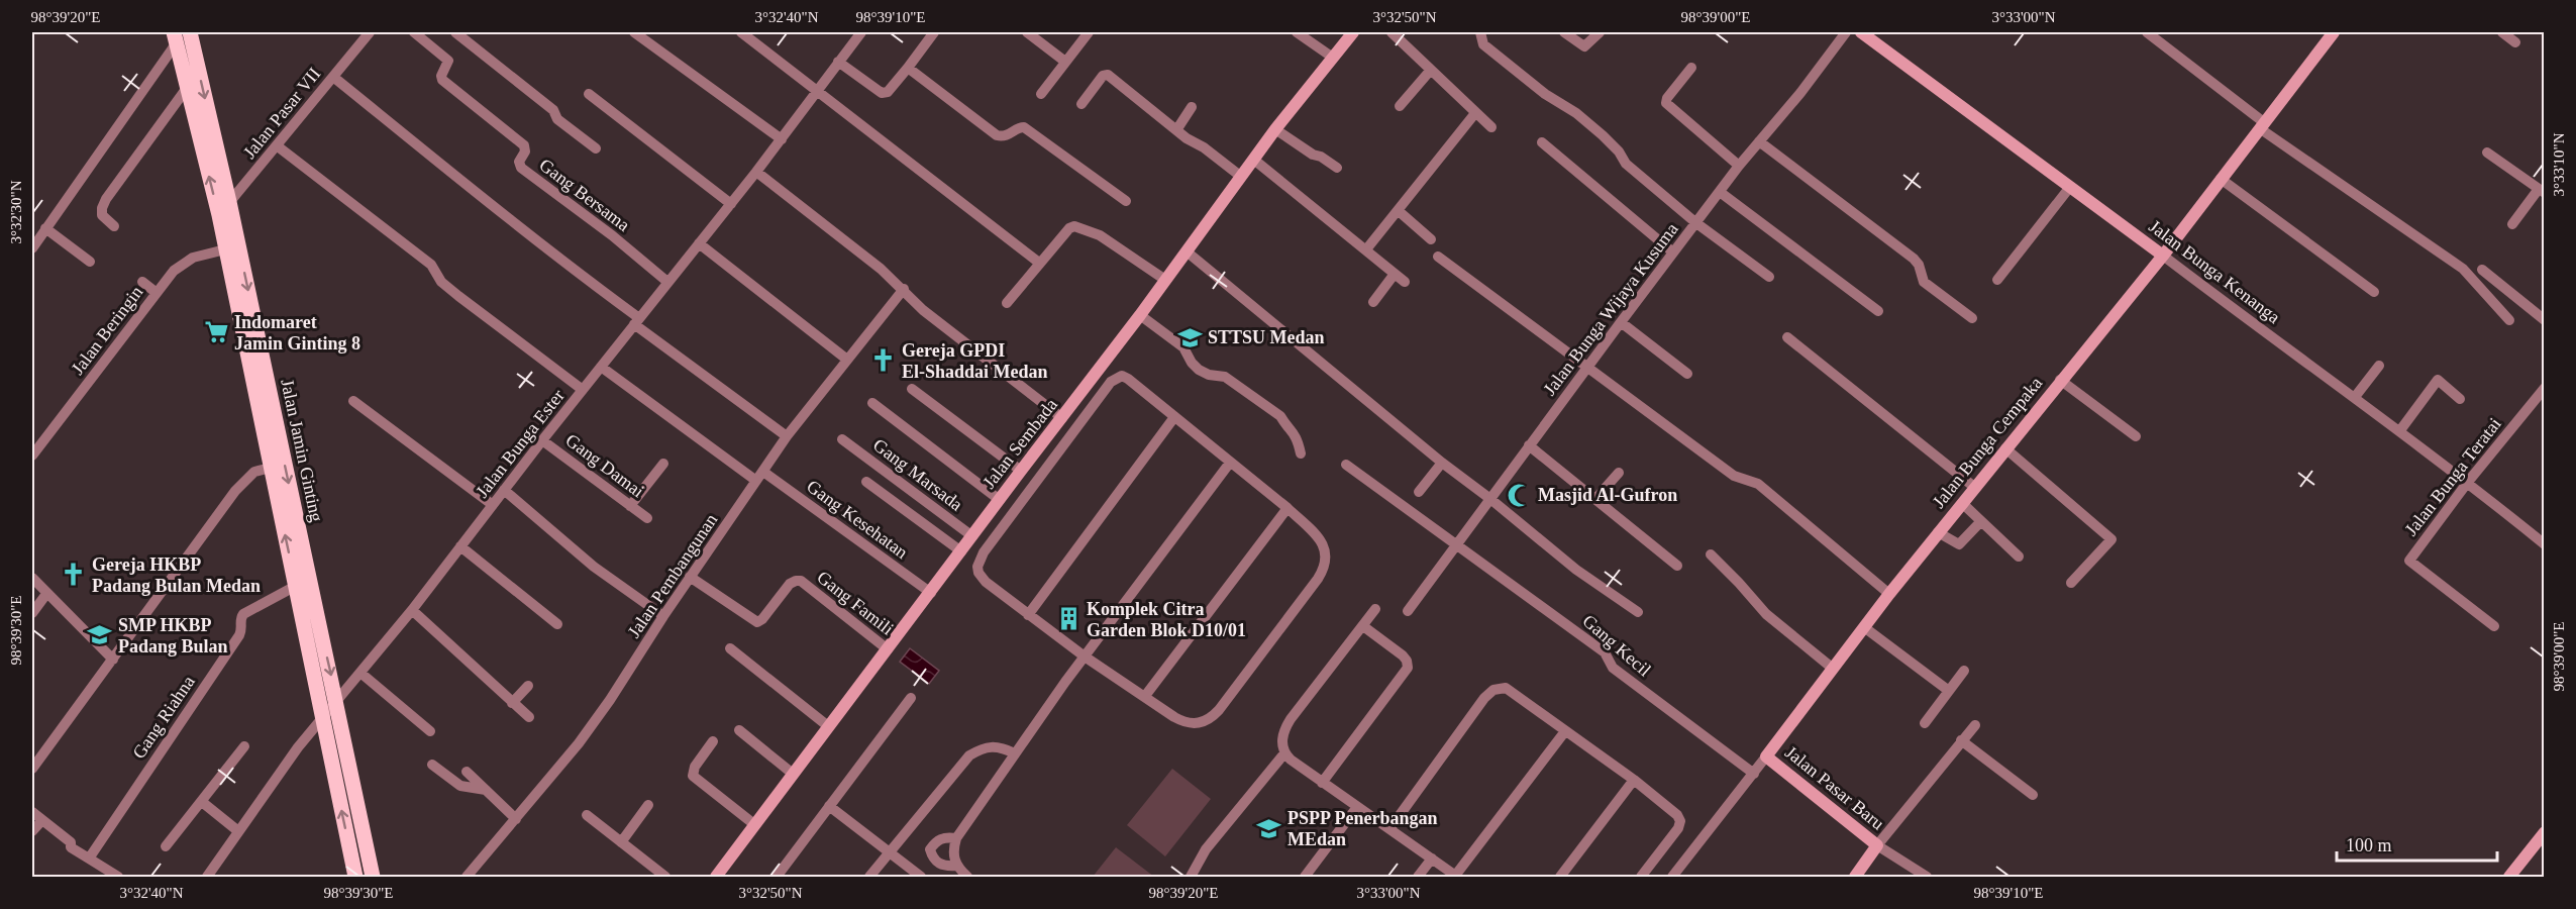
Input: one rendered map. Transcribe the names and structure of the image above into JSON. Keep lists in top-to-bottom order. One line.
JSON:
{"streets":{"main road":["Jalan Jamin Ginting"],"street":["Jalan Pasar VII","Gang Bersama","Jalan Bunga Kenanga","Jalan Bunga Wijaya Kusuma","Jalan Beringin","Jalan Bunga Cempaka","Jalan Bunga Ester","Jalan Sembada","Gang Damai","Gang Marsada","Jalan Bunga Teratai","Gang Kesehatan","Jalan Pembangunan","Gang Famili","Gang Kecil","Gang Riahna","Jalan Pasar Baru"]},"crossings":[["Jalan Pasar VII","Jalan Jamin Ginting"],["Gang Bersama","Jalan Bunga Ester"],["Jalan Bunga Kenanga","Jalan Bunga Cempaka"],["Jalan Bunga Kenanga","Jalan Bunga Teratai"],["Jalan Bunga Wijaya Kusuma","Gang Kecil"],["Jalan Beringin","Jalan Jamin Ginting"],["Jalan Bunga Cempaka","Gang Kecil"],["Jalan Bunga Cempaka","Jalan Pasar Baru"],["Jalan Bunga Ester","Jalan Jamin Ginting"],["Jalan Bunga Ester","Gang Damai"],["Jalan Bunga Ester","Gang Kesehatan"],["Jalan Sembada","Gang Marsada"],["Jalan Sembada","Gang Kesehatan"],["Jalan Sembada","Gang Famili"],["Jalan Jamin Ginting","Gang Riahna"],["Gang Kesehatan","Jalan Pembangunan"],["Jalan Pembangunan","Gang Famili"]],"places":{"supermarket":["Indomaret Jamin Ginting 8"],"school or university":["STTSU Medan","SMP HKBP Padang Bulan","PSPP Penerbangan MEdan"],"church":["Gereja GPDI El-Shaddai Medan","Gereja HKBP Padang Bulan Medan"],"mosque":["Masjid Al-Gufron"],"building":["Komplek Citra Garden Blok D10/01"]},"scale_bar":"100 m","coordinates":["98°39'20\"E","3°32'40\"N","98°39'10\"E","3°32'50\"N","98°39'00\"E","3°33'00\"N","3°33'10\"N","3°32'30\"N","98°39'30\"E"]}
